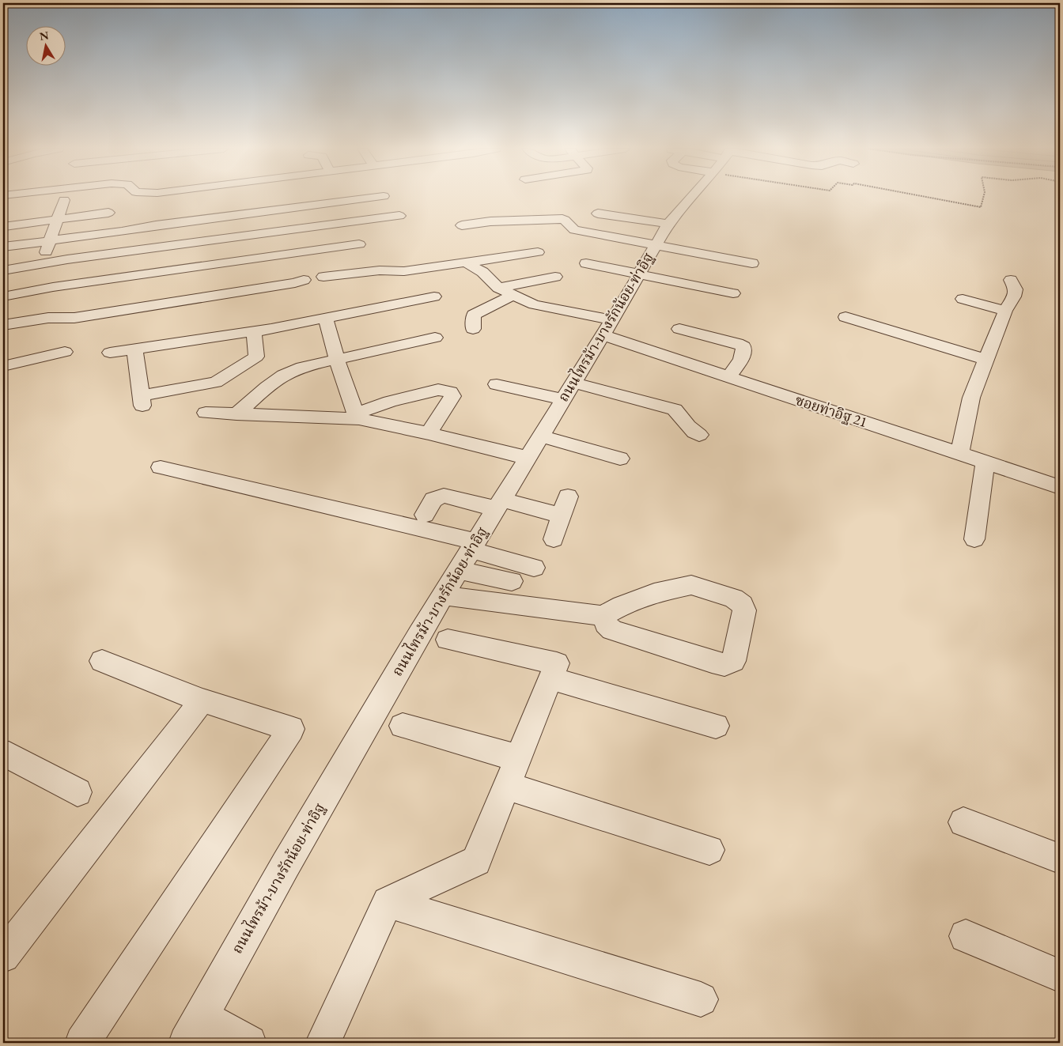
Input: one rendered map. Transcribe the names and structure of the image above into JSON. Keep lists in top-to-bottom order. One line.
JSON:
{"streets":{"street":["ถนนไทรม้า-บางรักน้อย-ท่าอิฐ","ซอยท่าอิฐ 21"]},"crossings":[["ถนนไทรม้า-บางรักน้อย-ท่าอิฐ","ซอยท่าอิฐ 21"]],"north":"top"}
